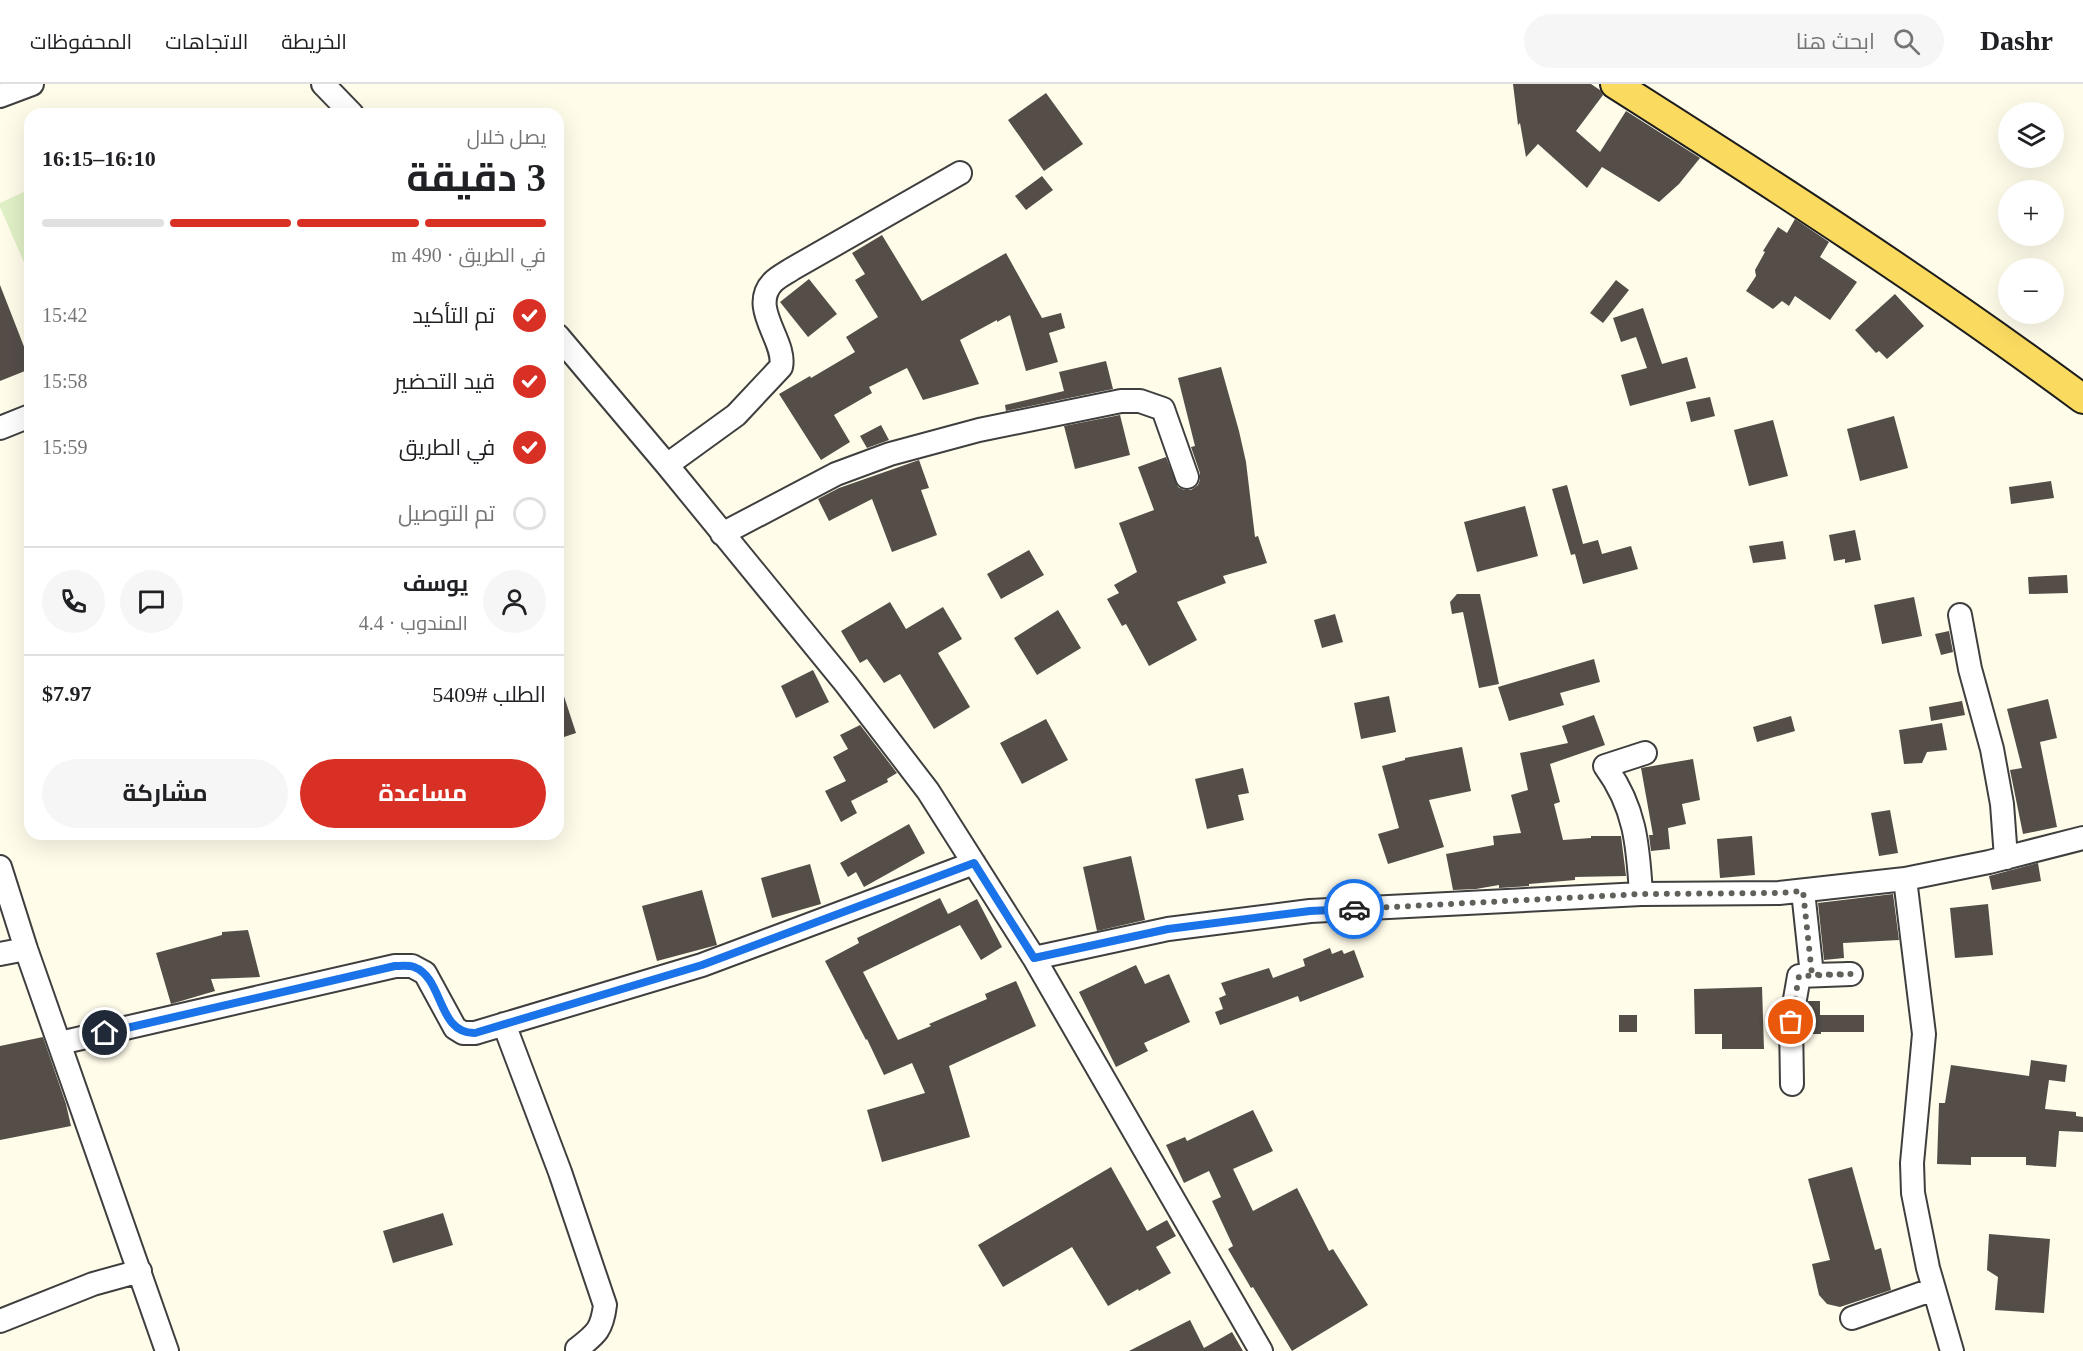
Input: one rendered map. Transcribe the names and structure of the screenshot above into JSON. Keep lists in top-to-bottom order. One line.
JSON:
{"page":{"header":"Dashr","search":"ابحث هنا","nav":["الخريطة","الاتجاهات","المحفوظات"],"map_buttons":["+","−"],"heading":["3 دقيقة","يصل خلال","16:10–16:15"],"panel":["يوسف","المندوب · 4.4","الطلب #5409","$7.97"],"bar":"في الطريق · 490 m","list":[["تم التأكيد","15:42"],["قيد التحضير","15:58"],["في الطريق","15:59"],"تم التوصيل"],"buttons":["مساعدة","مشاركة"]}}
